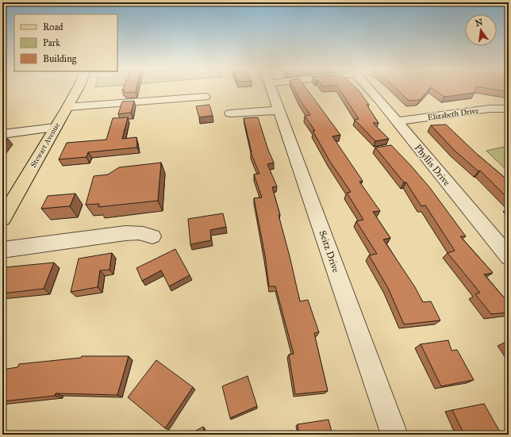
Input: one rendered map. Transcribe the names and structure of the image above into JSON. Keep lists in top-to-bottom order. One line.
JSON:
{"streets":{"main road":["Stewart Avenue"],"street":["Elizabeth Drive","Phyllis Drive","Seitz Drive"]},"crossings":[["Elizabeth Drive","Phyllis Drive"]],"legend":["Road","Park","Building"],"north":"top"}
